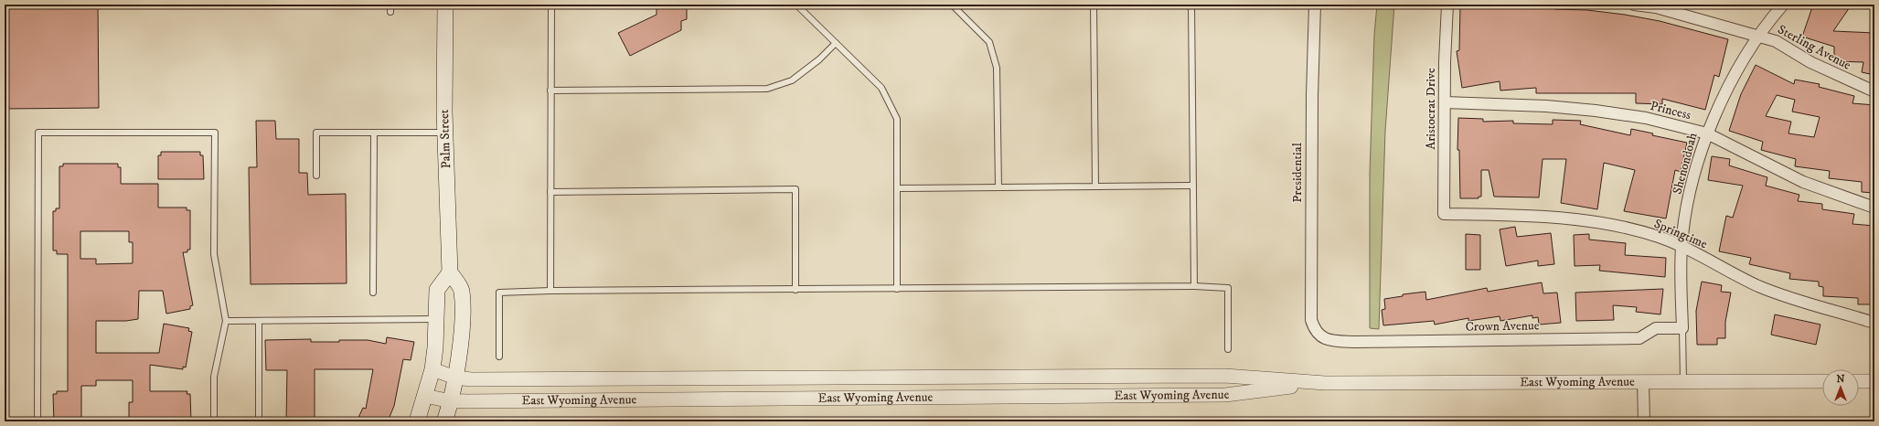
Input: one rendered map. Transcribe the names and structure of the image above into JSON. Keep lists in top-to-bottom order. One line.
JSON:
{"streets":{"main road":["Palm Street"],"street":["Sterling Avenue","Aristocrat Drive","Princess","Shenondoah","Presidential","Springtime","Crown Avenue","East Wyoming Avenue"]},"crossings":[["Sterling Avenue","Shenondoah"],["Aristocrat Drive","Princess"],["Aristocrat Drive","Springtime"],["Princess","Shenondoah"],["Shenondoah","Springtime"],["Shenondoah","Crown Avenue"],["Presidential","Crown Avenue"]],"north":"top"}
